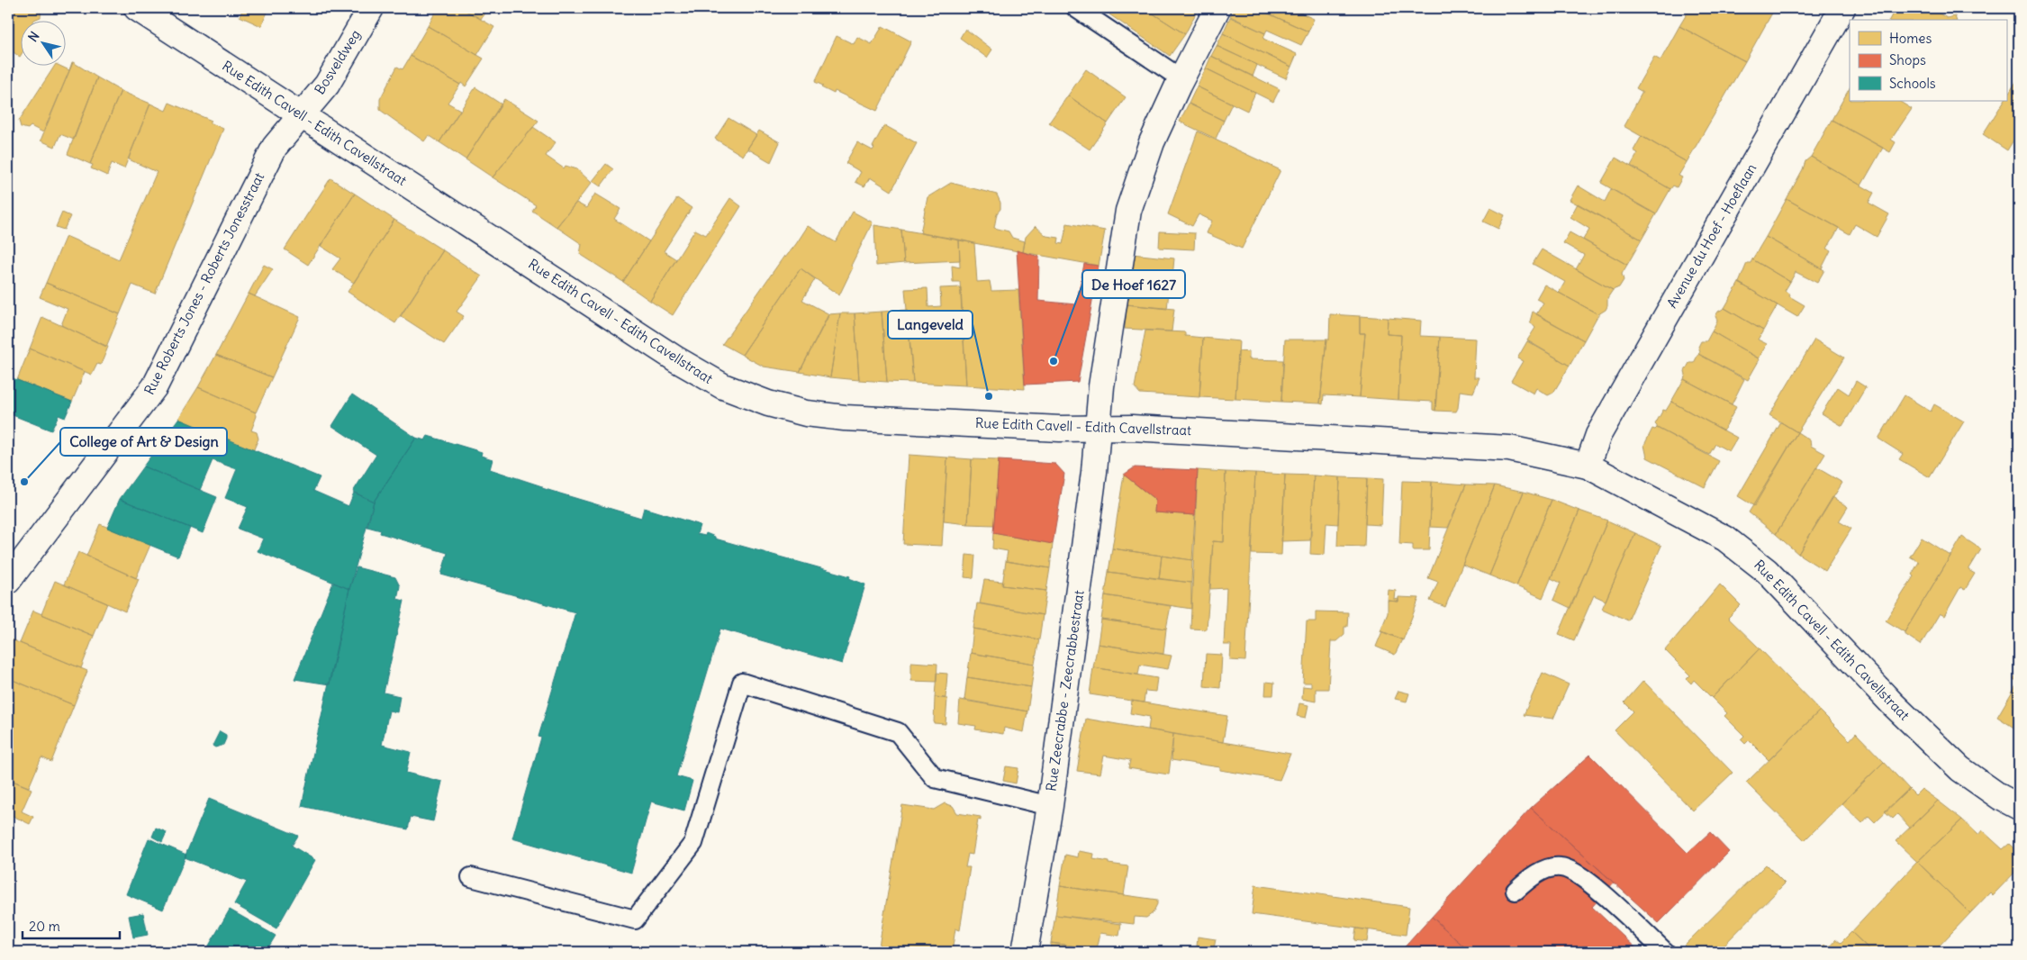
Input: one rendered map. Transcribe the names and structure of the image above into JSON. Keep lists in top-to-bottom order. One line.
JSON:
{"streets":{"street":["Bosveldweg","Rue Edith Cavell - Edith Cavellstraat","Avenue du Hoef - Hoeflaan","Rue Roberts Jones - Roberts Jonesstraat","Rue Zeecrabbe - Zeecrabbestraat"]},"crossings":[["Bosveldweg","Rue Edith Cavell - Edith Cavellstraat"],["Bosveldweg","Rue Roberts Jones - Roberts Jonesstraat"],["Rue Edith Cavell - Edith Cavellstraat","Avenue du Hoef - Hoeflaan"],["Rue Edith Cavell - Edith Cavellstraat","Rue Roberts Jones - Roberts Jonesstraat"],["Rue Edith Cavell - Edith Cavellstraat","Rue Zeecrabbe - Zeecrabbestraat"]],"places":["De Hoef 1627","Langeveld","College of Art & Design"],"legend":["Homes","Shops","Schools"],"scale_bar":"20 m","north":"top left"}
